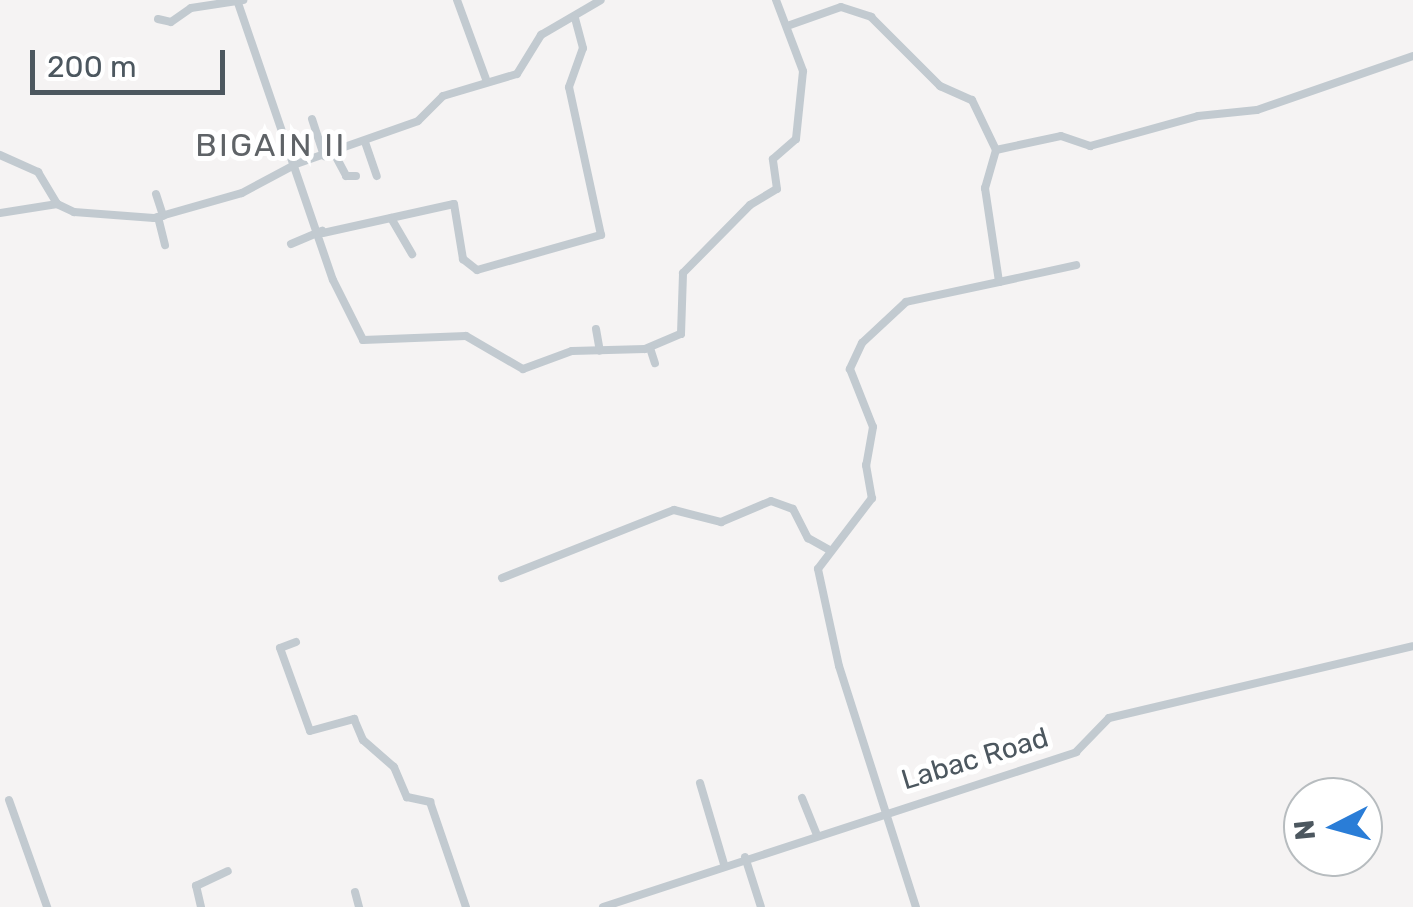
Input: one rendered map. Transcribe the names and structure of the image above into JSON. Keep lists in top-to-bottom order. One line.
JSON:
{"streets":{"street":["Labac Road"]},"districts":["BIGAIN II"],"scale_bar":"200 m","north":"left"}
